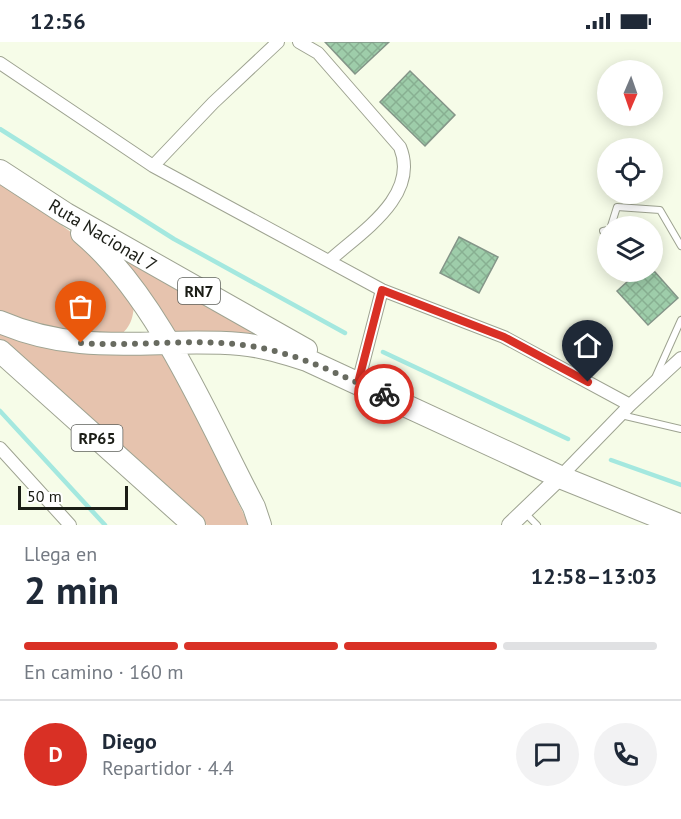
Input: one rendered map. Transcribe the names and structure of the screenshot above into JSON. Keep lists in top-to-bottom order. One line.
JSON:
{"streets":{"highway":["Ruta Nacional 7","RN7","RP65"]},"crossings":[["Ruta Nacional 7","RN7"]],"scale_bar":"50 m","north":"bottom","page":{"status":"12:56","scale":"50 m","heading":["2 min","Llega en","12:58–13:03"],"panel":["Diego","Repartidor · 4.4"],"bar":"En camino · 160 m","round":"D"}}
